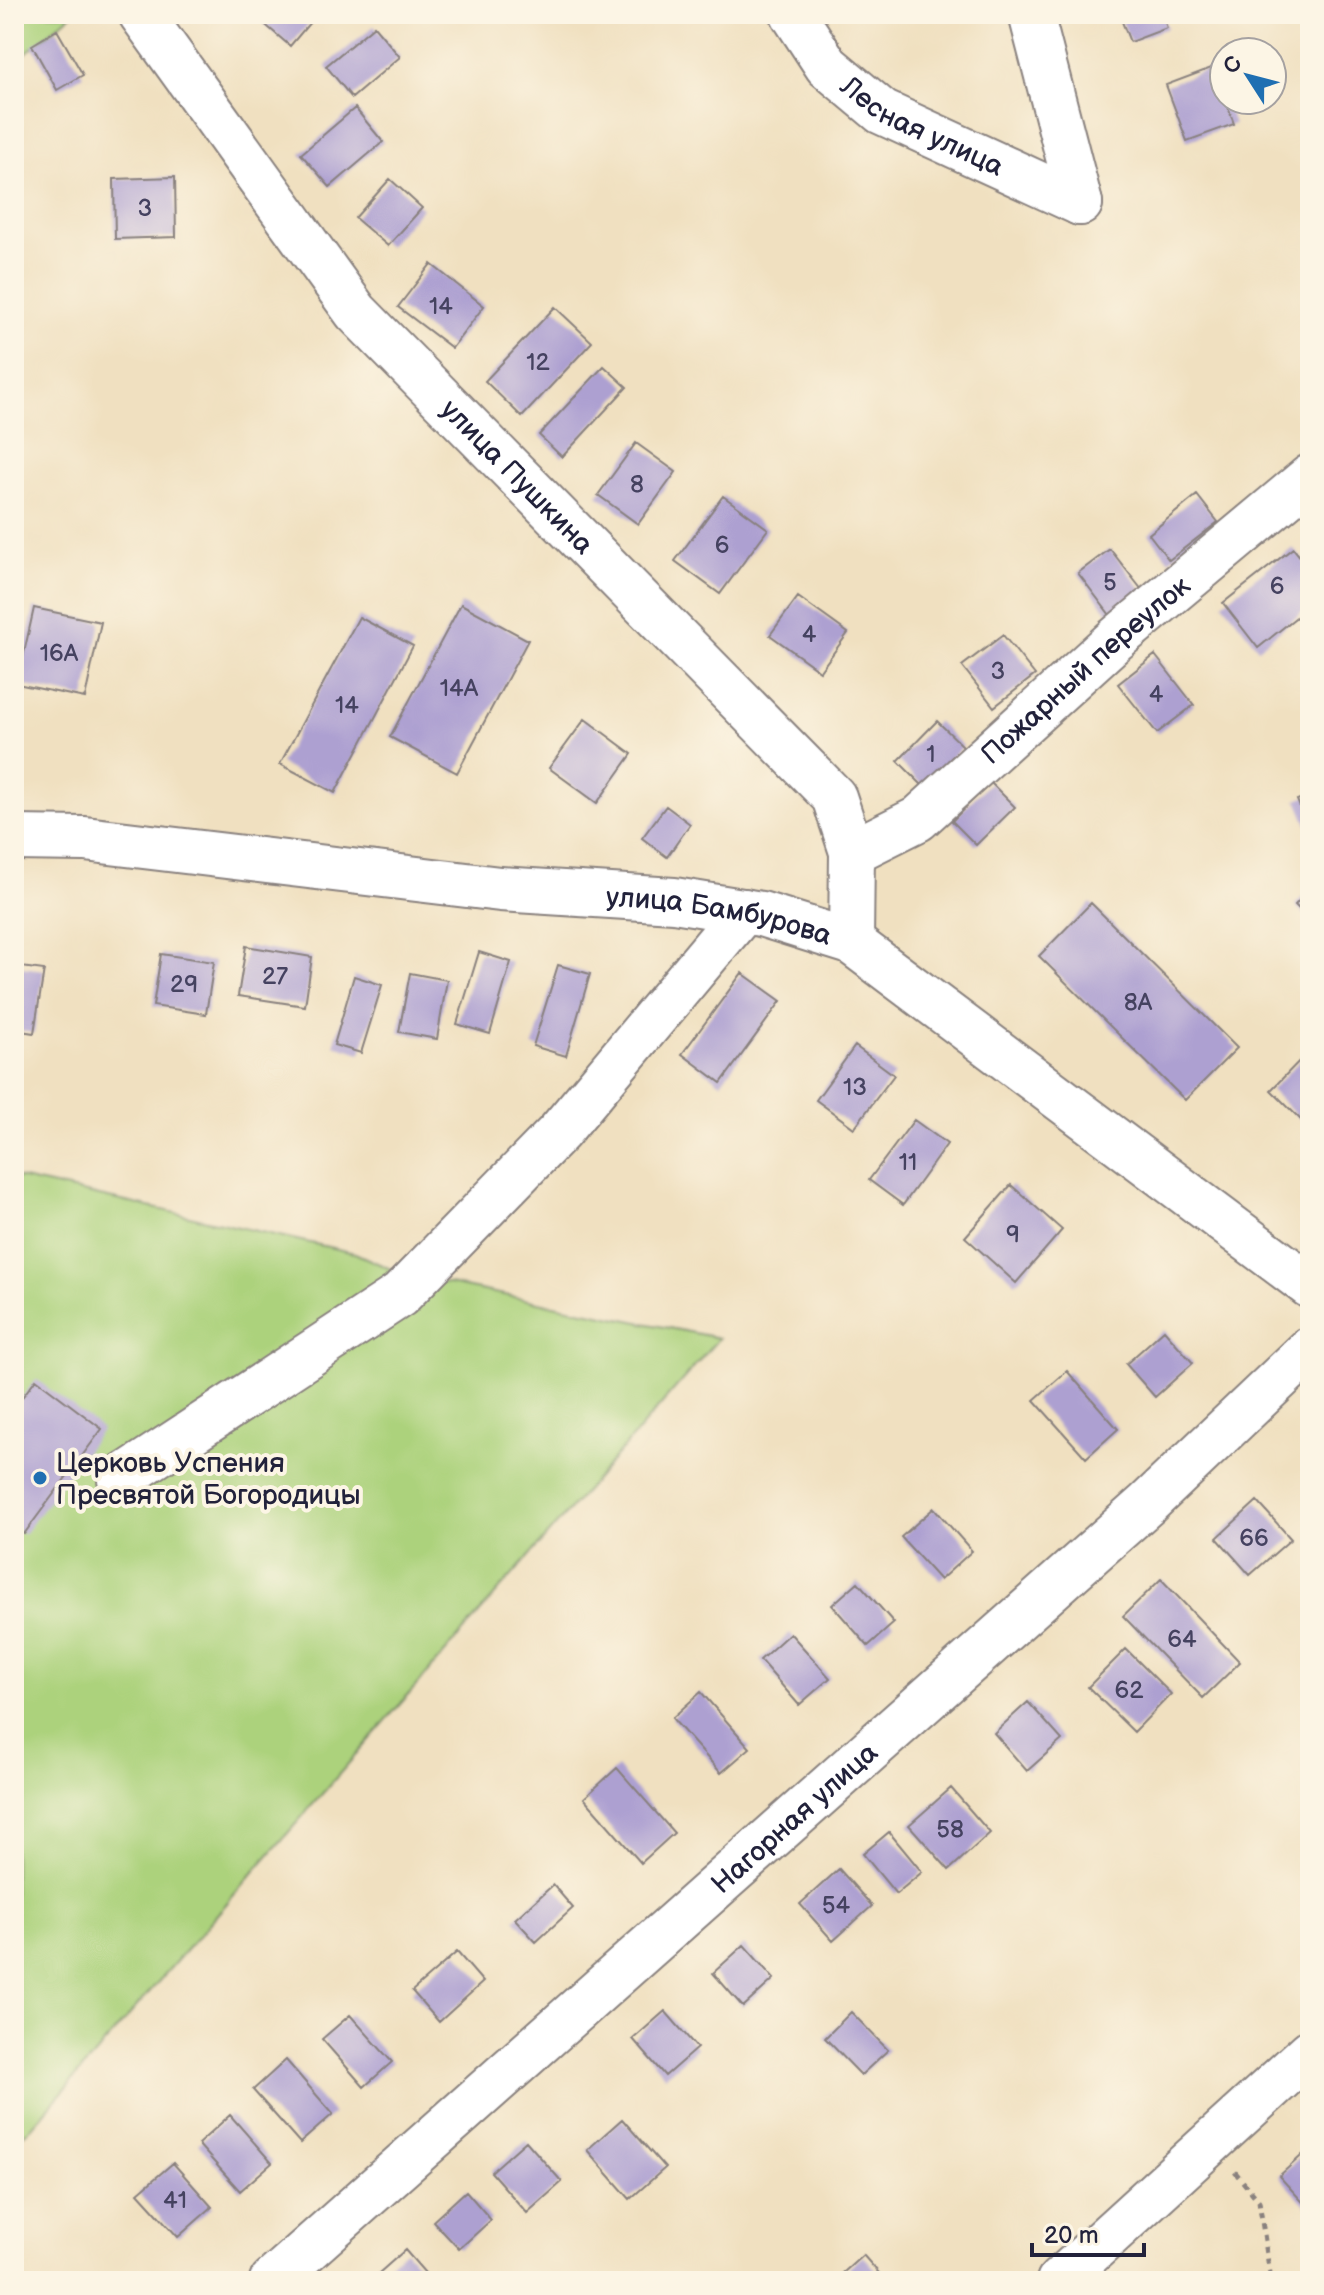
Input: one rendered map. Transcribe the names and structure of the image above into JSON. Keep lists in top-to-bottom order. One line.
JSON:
{"streets":{"street":["Лесная улица","улица Пушкина","Пожарный переулок","улица Бамбурова","Нагорная улица"]},"crossings":[["улица Пушкина","Пожарный переулок"],["улица Пушкина","улица Бамбурова"]],"places":["Церковь Успения Пресвятой Богородицы"],"house_numbers":["3","14","12","8","6","5","6","4","16А","3","14А","4","14","1","27","29","8А","13","11","9","66","64","62","58","54","41"],"scale_bar":"20 m","north":"top left"}
